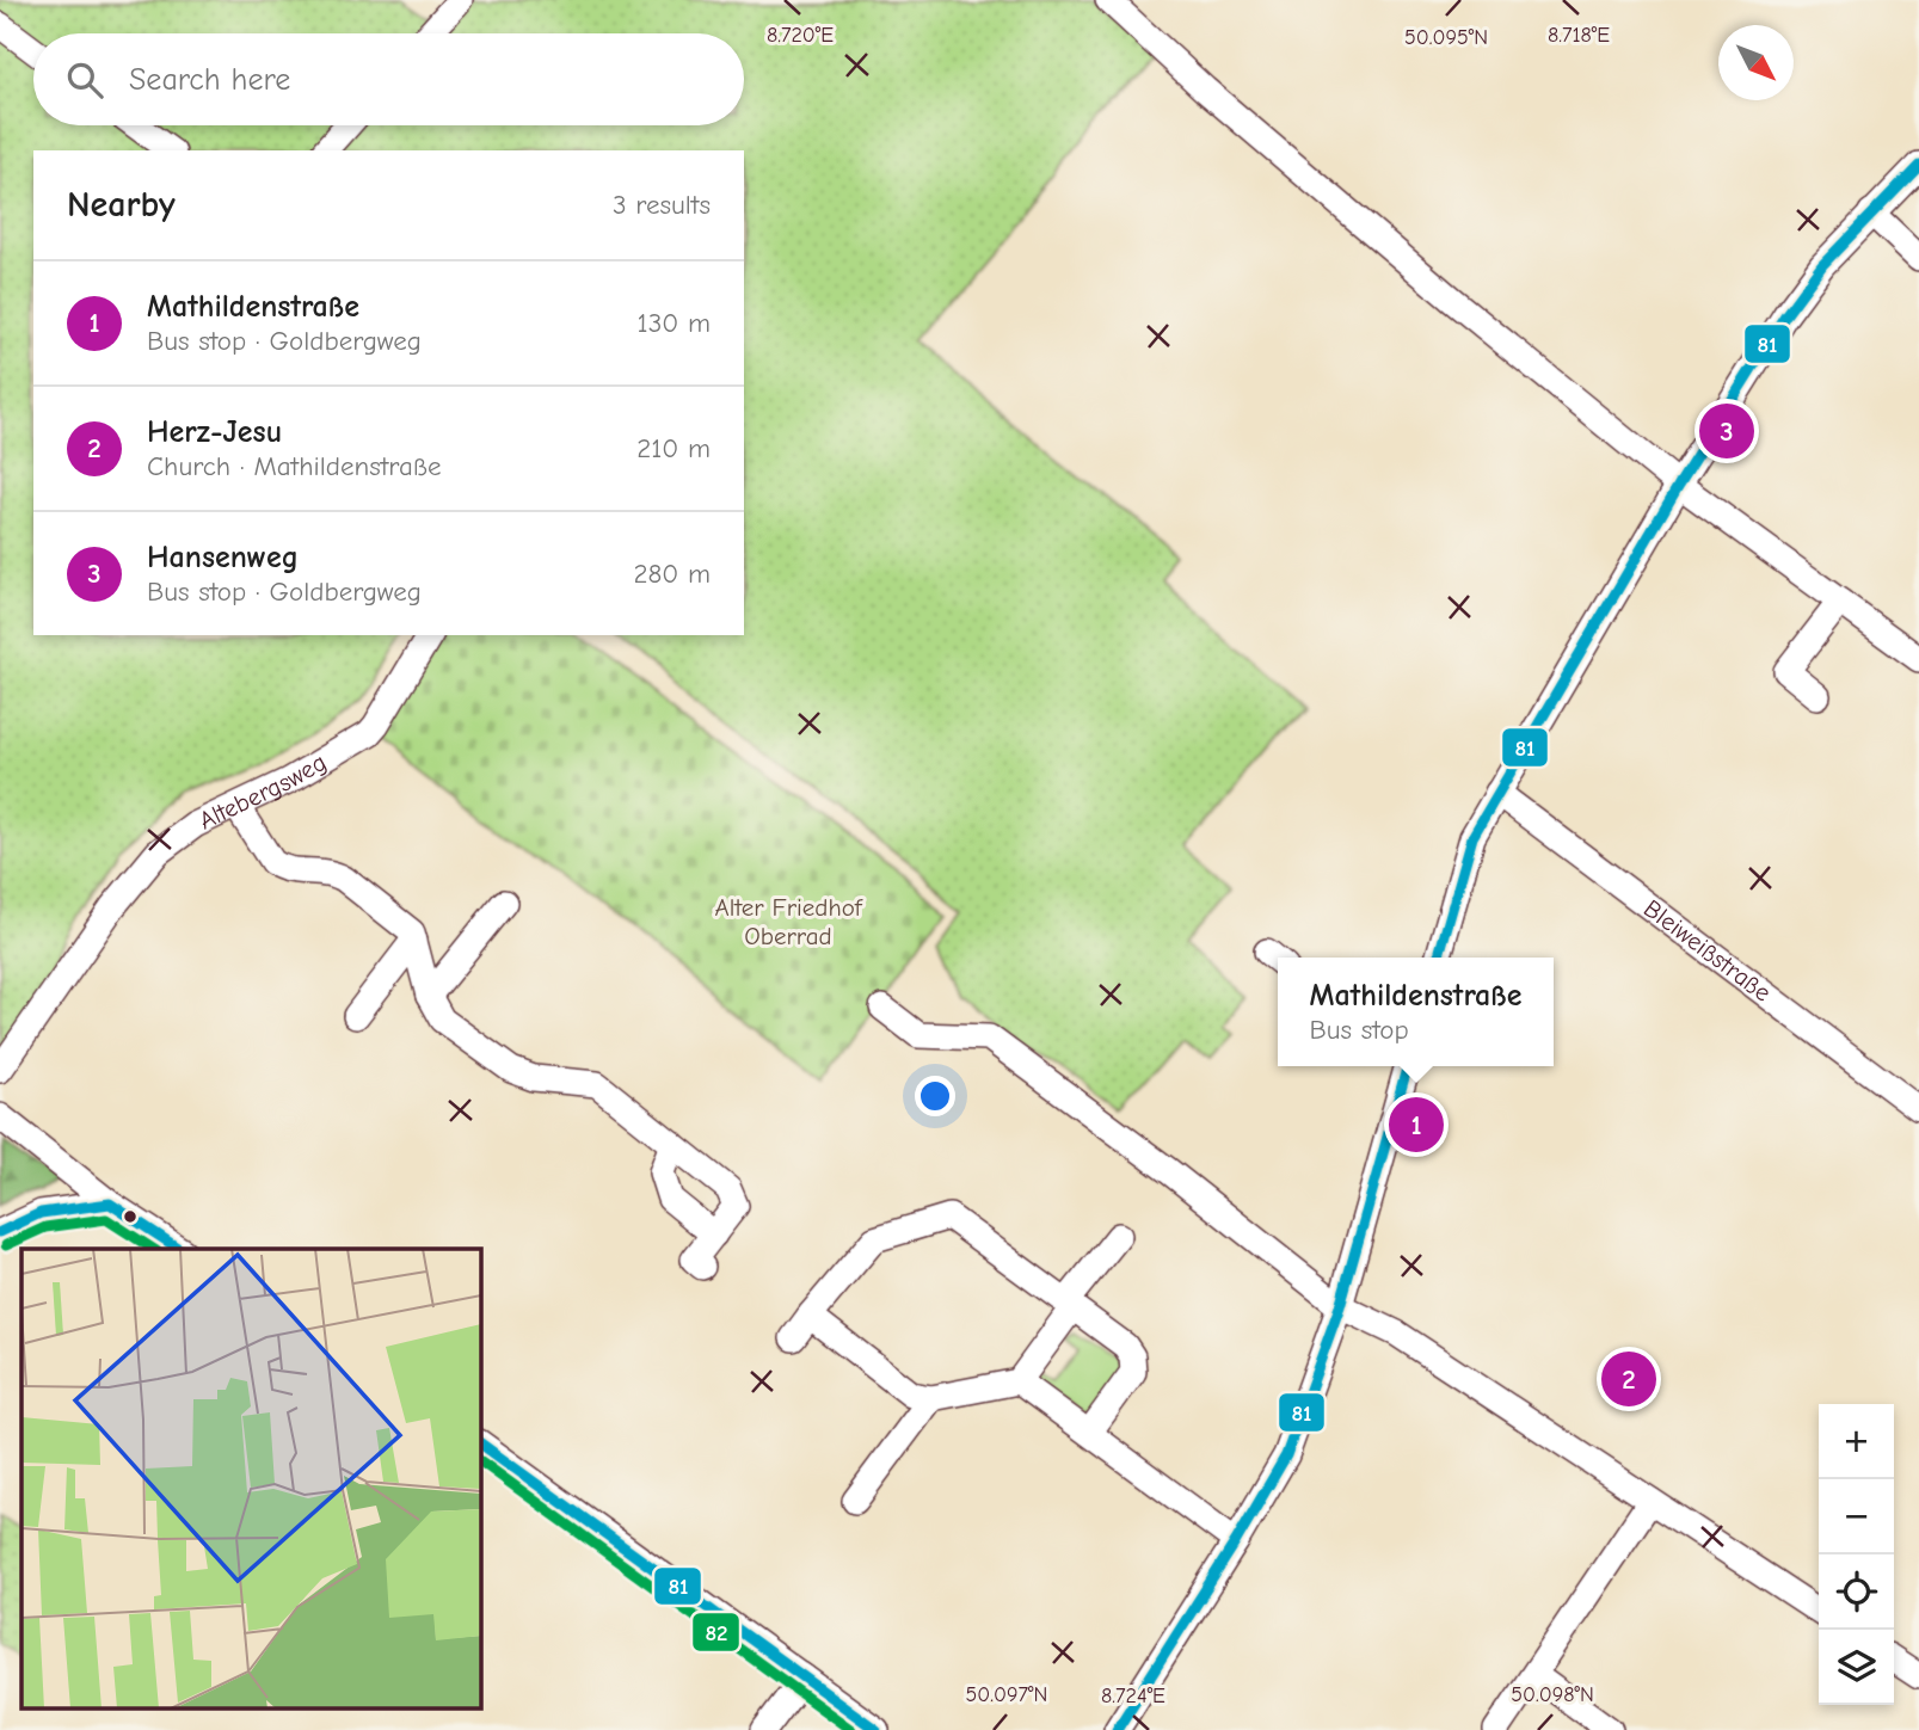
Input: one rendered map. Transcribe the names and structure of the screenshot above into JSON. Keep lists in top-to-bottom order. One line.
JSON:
{"streets":{"street":["Altebergsweg","Bleiweißstraße"]},"parks":["Alter Friedhof Oberrad"],"lines":["transit line 81","transit line 82"],"north":"bottom right","page":{"search":"Search here","heading":["Nearby","3 results"],"list":[{"mark":"1","name":"Mathildenstraße","note":"Bus stop · Goldbergweg","value":"130 m"},{"mark":"2","name":"Herz-Jesu","note":"Church · Mathildenstraße","value":"210 m"},{"mark":"3","name":"Hansenweg","note":"Bus stop · Goldbergweg","value":"280 m"}],"pins":["3","1","2"],"popup":["Mathildenstraße","Bus stop"],"map_buttons":["+","−"]},"coordinates":["8.720°E","8.718°E","50.095°N","50.097°N","50.098°N","8.724°E"]}
